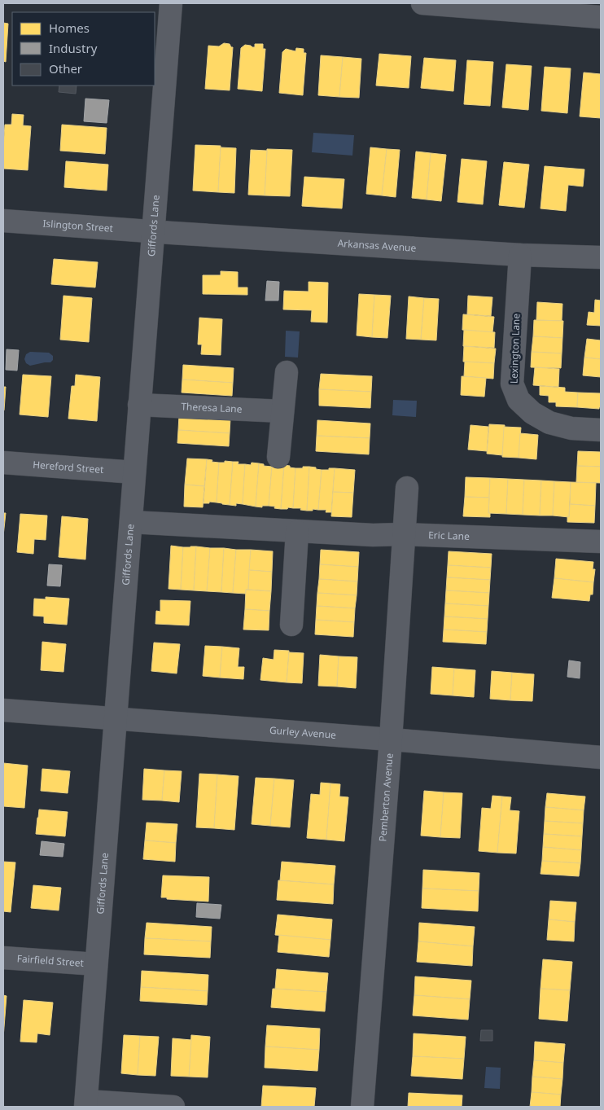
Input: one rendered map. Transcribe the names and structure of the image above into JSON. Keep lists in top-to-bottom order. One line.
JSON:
{"streets":{"street":["Islington Street","Giffords Lane","Arkansas Avenue","Lexington Lane","Theresa Lane","Hereford Street","Eric Lane","Gurley Avenue","Pemberton Avenue","Fairfield Street"]},"crossings":[["Islington Street","Giffords Lane"],["Islington Street","Arkansas Avenue"],["Giffords Lane","Arkansas Avenue"],["Giffords Lane","Theresa Lane"],["Giffords Lane","Hereford Street"],["Giffords Lane","Eric Lane"],["Giffords Lane","Gurley Avenue"],["Giffords Lane","Fairfield Street"],["Arkansas Avenue","Lexington Lane"],["Eric Lane","Pemberton Avenue"],["Gurley Avenue","Pemberton Avenue"]],"legend":["Homes","Industry","Other"]}
